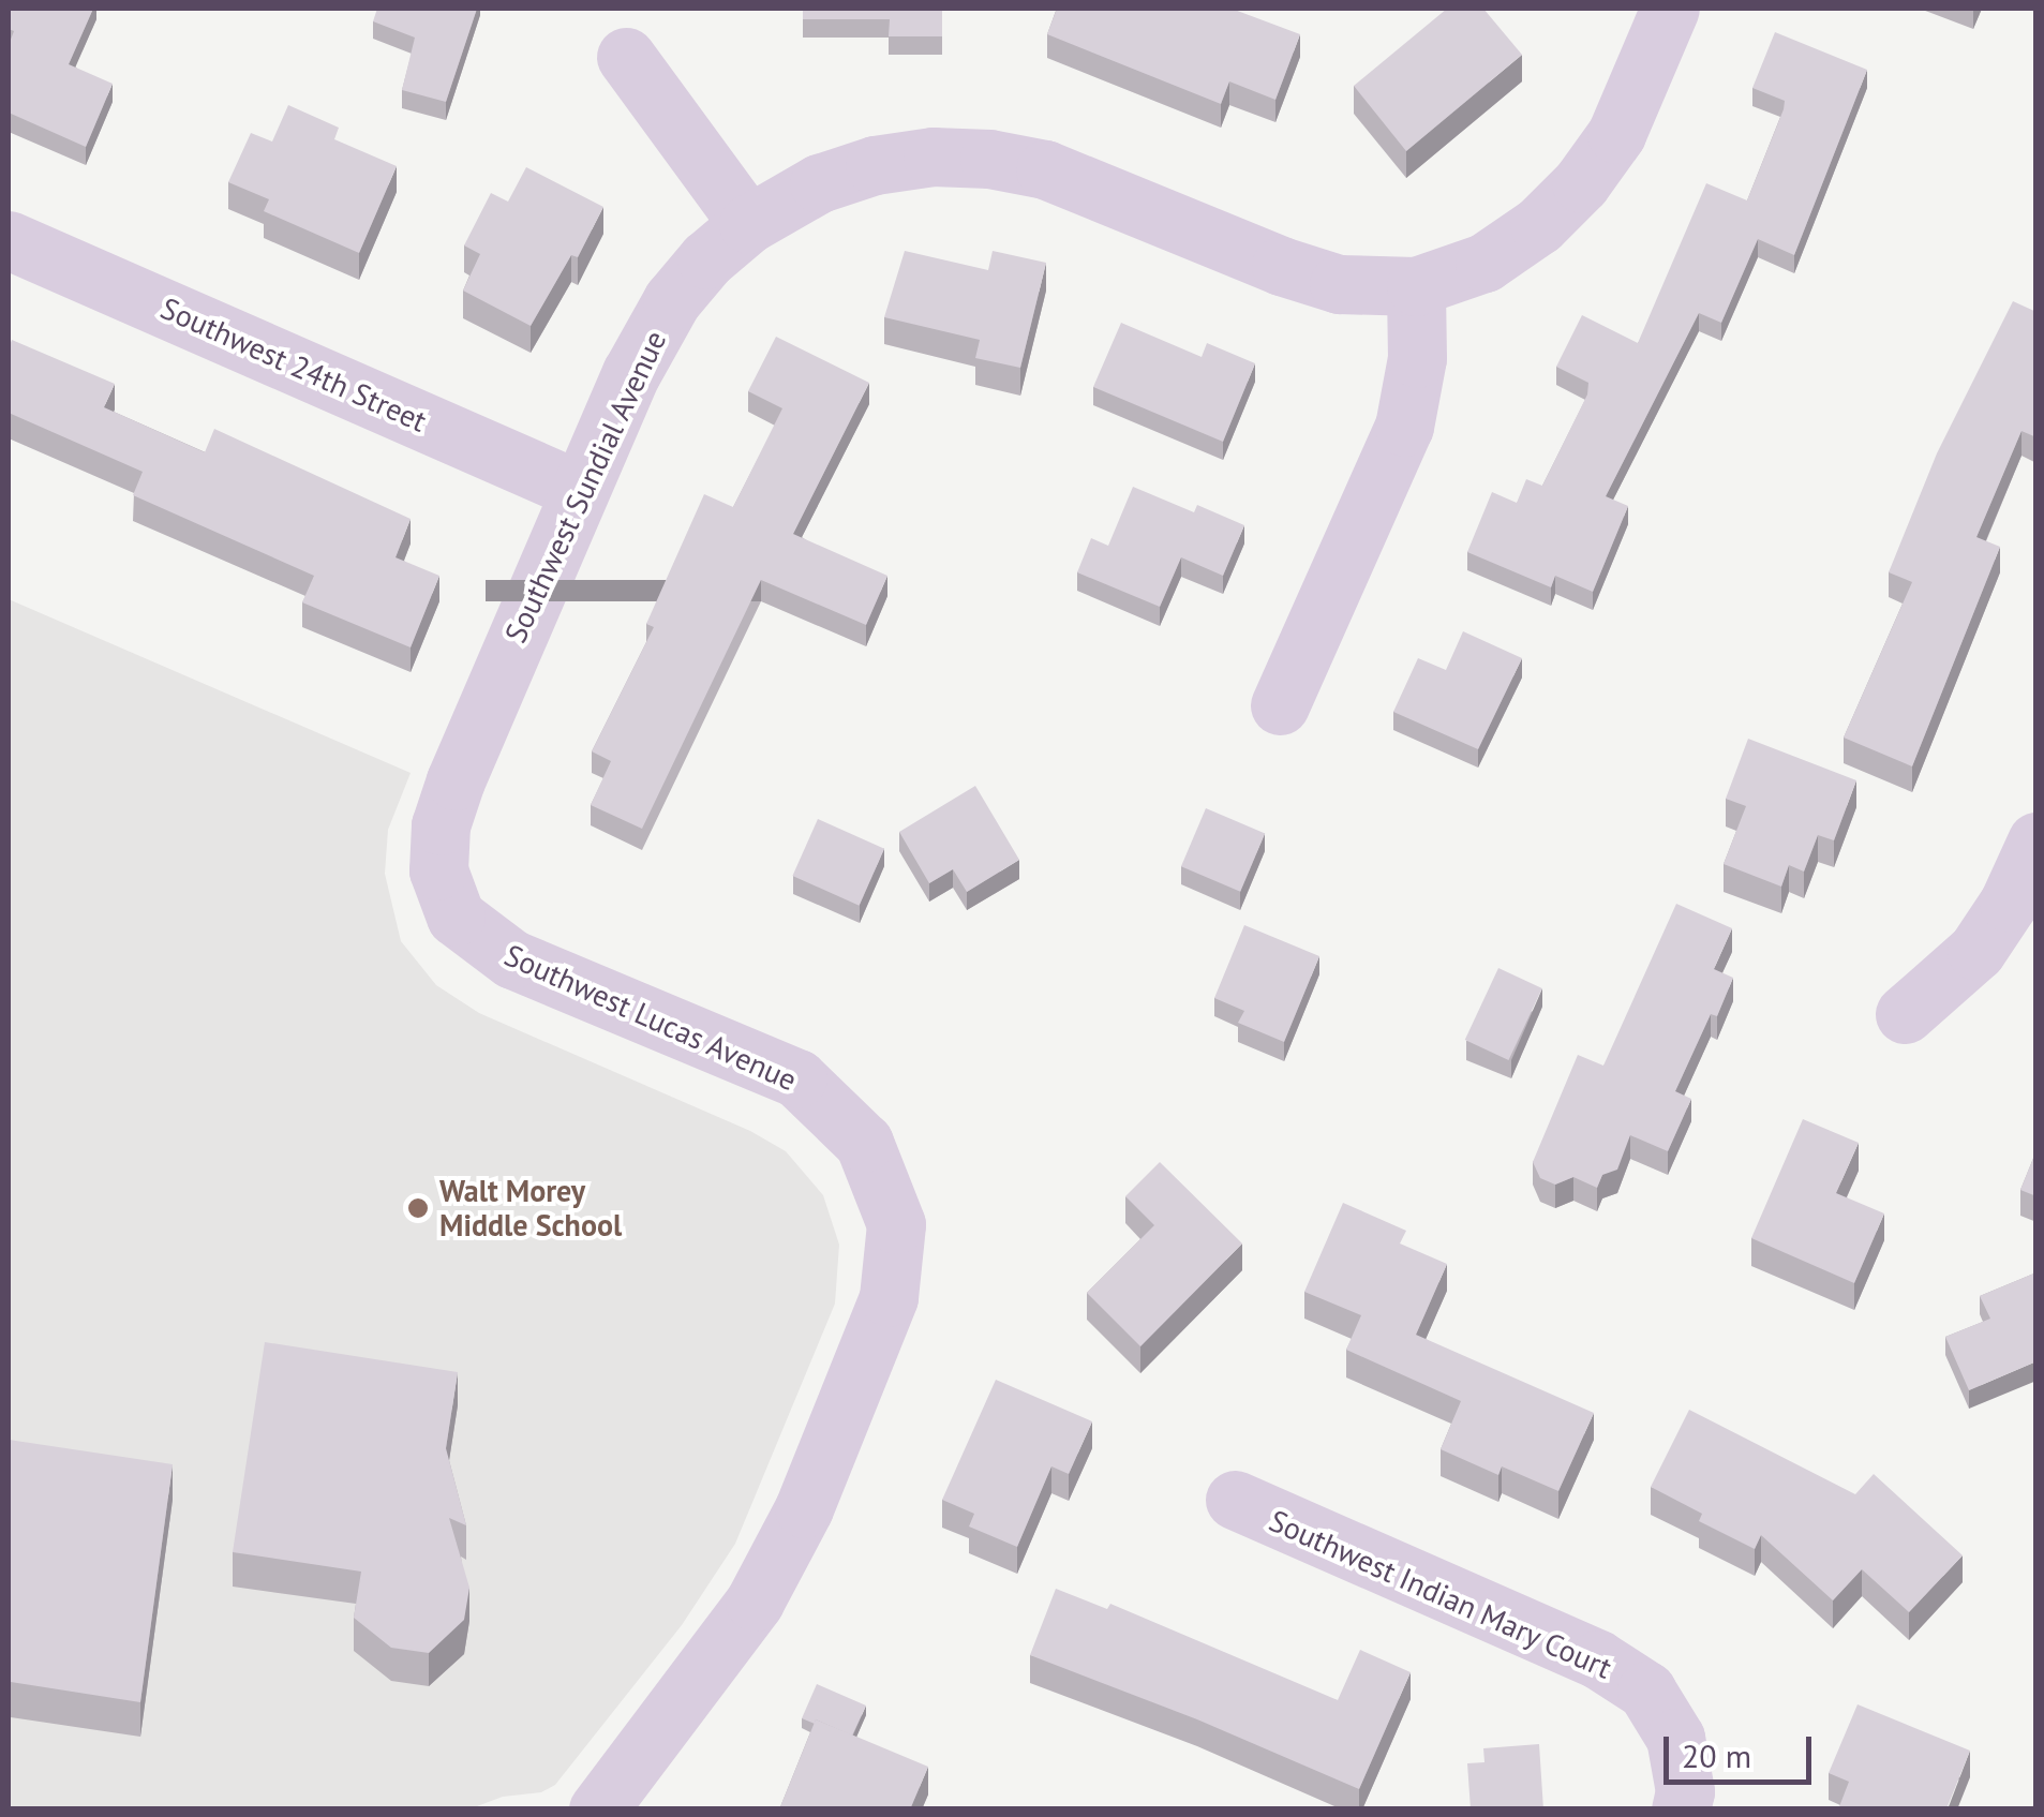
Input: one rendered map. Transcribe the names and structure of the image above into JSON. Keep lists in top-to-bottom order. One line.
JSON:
{"streets":{"street":["Southwest 24th Street","Southwest Sundial Avenue","Southwest Lucas Avenue","Southwest Indian Mary Court"]},"crossings":[["Southwest 24th Street","Southwest Sundial Avenue"],["Southwest Sundial Avenue","Southwest Lucas Avenue"]],"places":["Walt Morey Middle School"],"scale_bar":"20 m"}
